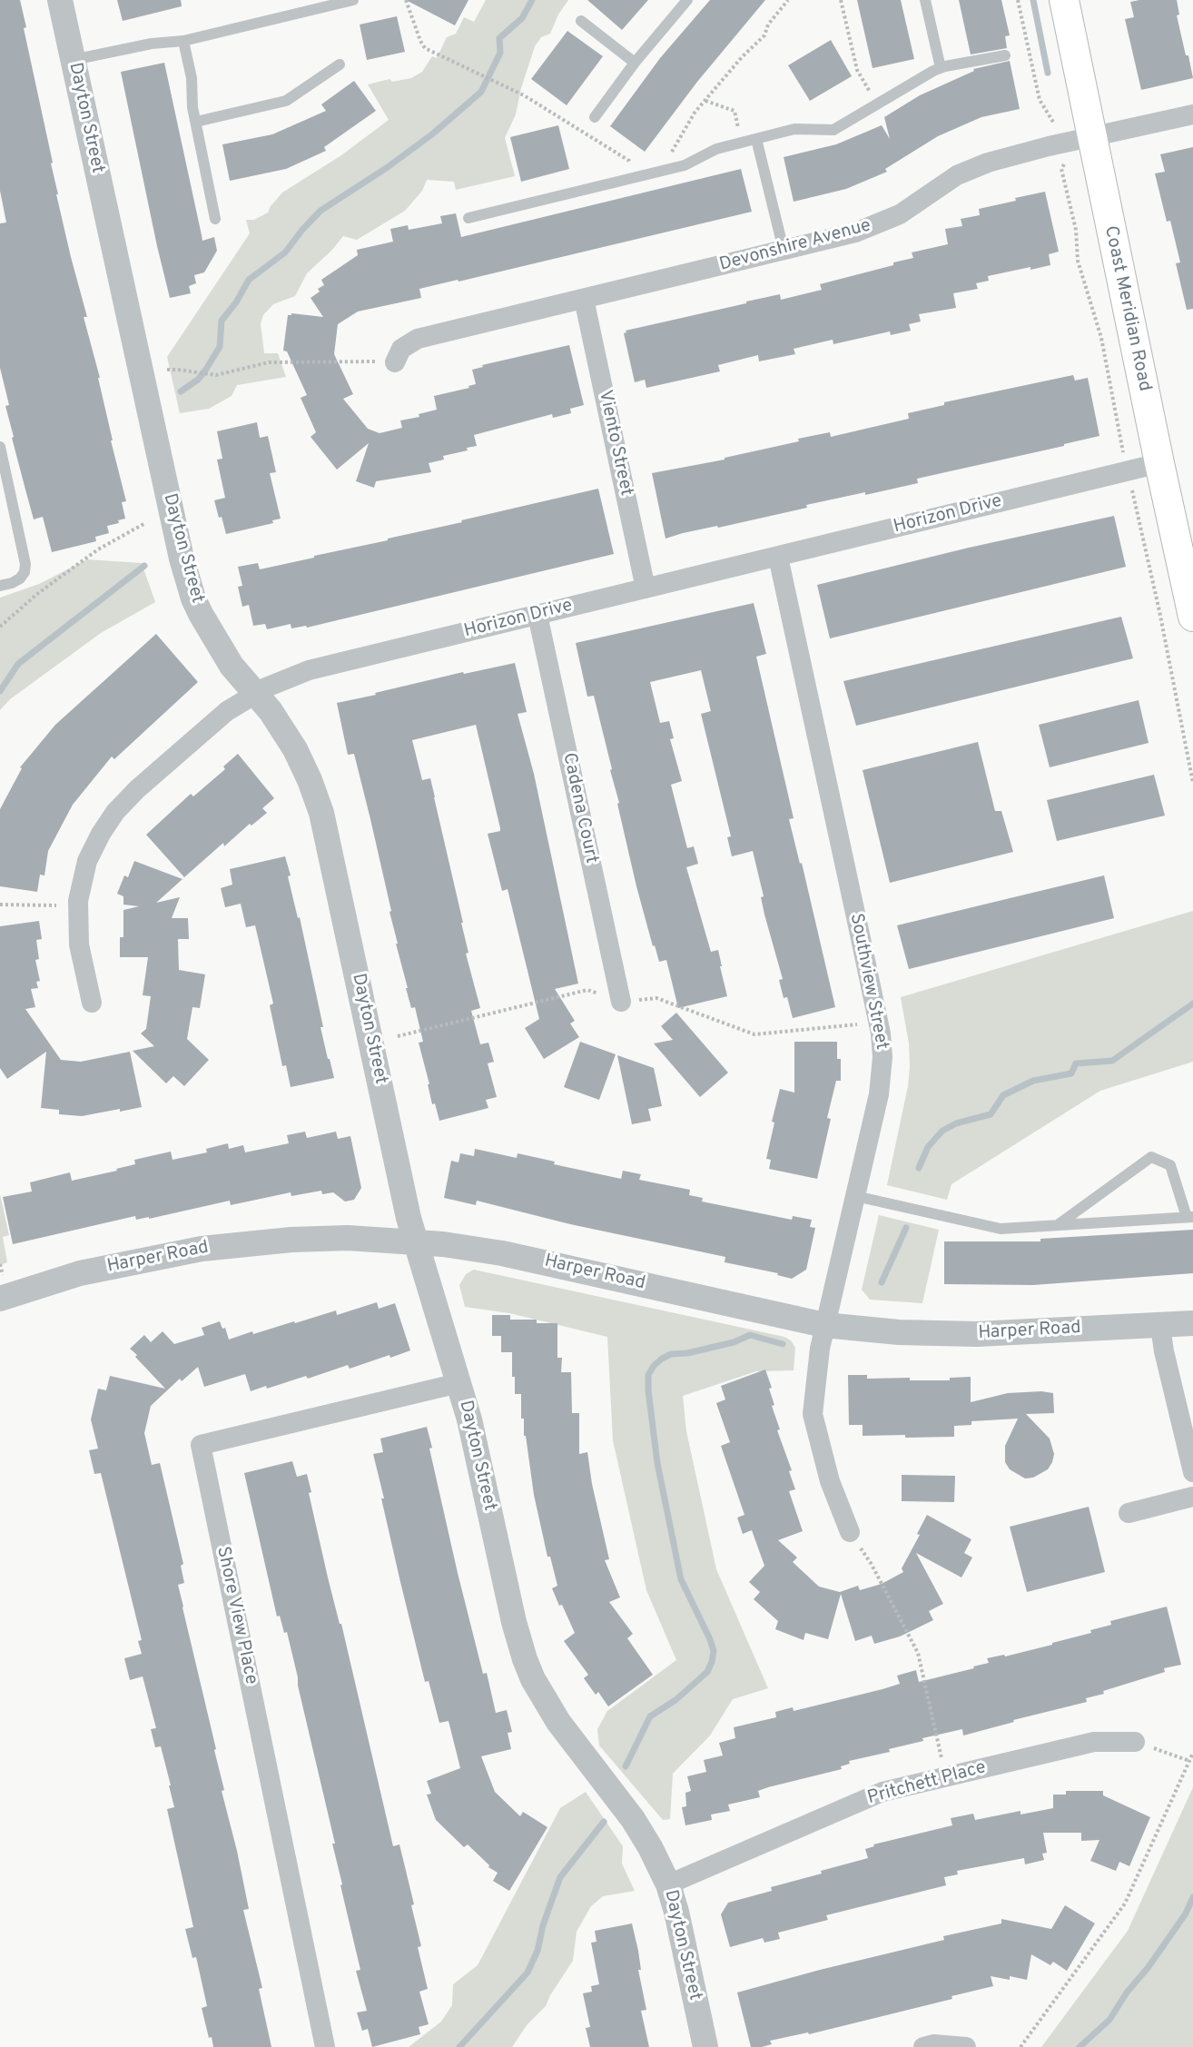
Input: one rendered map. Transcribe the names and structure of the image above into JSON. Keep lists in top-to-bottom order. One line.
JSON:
{"streets":{"main road":["Coast Meridian Road"],"street":["Dayton Street","Devonshire Avenue","Viento Street","Horizon Drive","Cadena Court","Southview Street","Harper Road","Shore View Place","Pritchett Place"]},"crossings":[["Dayton Street","Horizon Drive"],["Dayton Street","Harper Road"],["Dayton Street","Shore View Place"],["Dayton Street","Pritchett Place"],["Devonshire Avenue","Coast Meridian Road"],["Devonshire Avenue","Viento Street"],["Coast Meridian Road","Horizon Drive"],["Viento Street","Horizon Drive"],["Horizon Drive","Cadena Court"],["Horizon Drive","Southview Street"],["Southview Street","Harper Road"]]}
